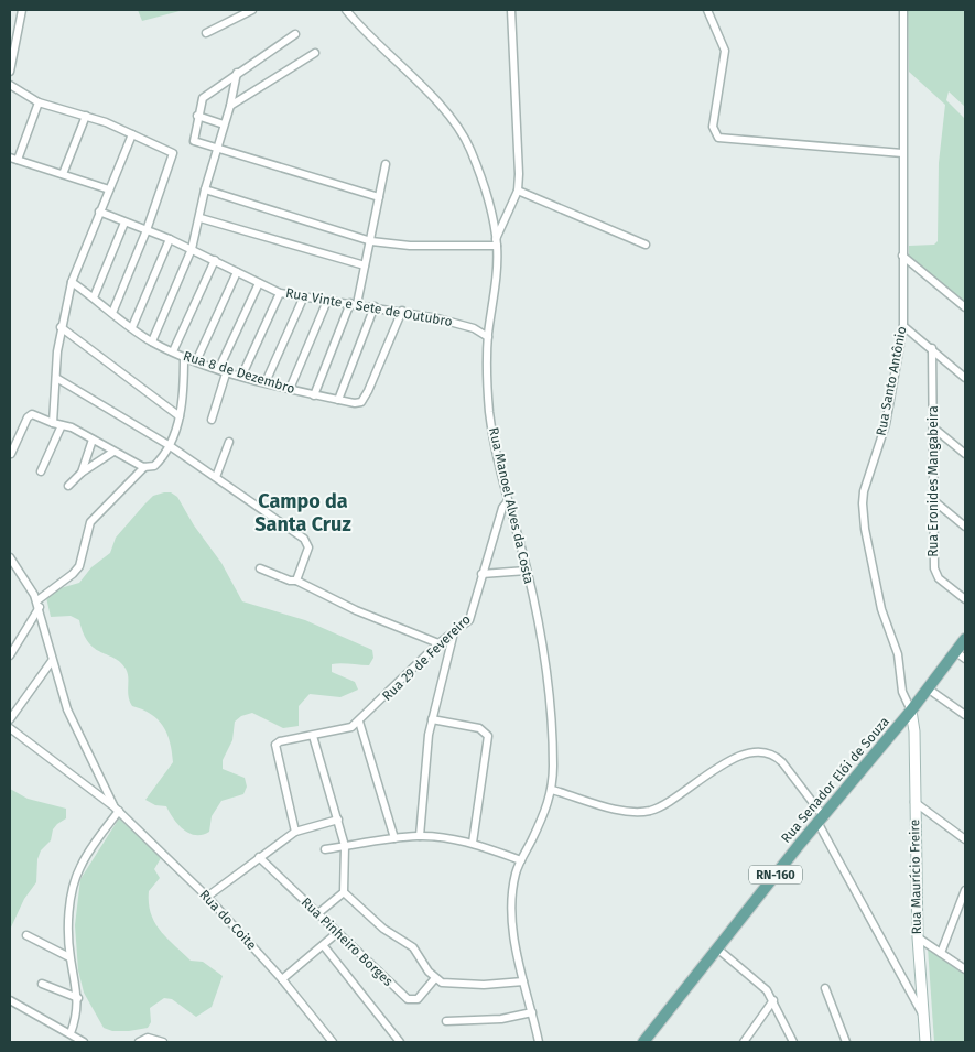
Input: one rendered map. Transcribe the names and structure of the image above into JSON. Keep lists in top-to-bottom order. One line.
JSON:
{"streets":{"main road":["Rua Senador Elói de Souza","RN-160"],"street":["Rua Vinte e Sete de Outubro","Rua 8 de Dezembro","Rua Santo Antônio","Rua Eronides Mangabeira","Rua Manoel Alves da Costa","Rua 29 de Fevereiro","Rua Maurício Freire","Rua do Coite","Rua Pinheiro Borges"]},"crossings":[["Rua Vinte e Sete de Outubro","Rua 8 de Dezembro"],["Rua Vinte e Sete de Outubro","Rua Manoel Alves da Costa"],["Rua Santo Antônio","Rua Senador Elói de Souza"],["Rua Santo Antônio","Rua Maurício Freire"],["Rua Manoel Alves da Costa","Rua 29 de Fevereiro"],["Rua Senador Elói de Souza","Rua Maurício Freire"]],"districts":["Campo da Santa Cruz"]}
